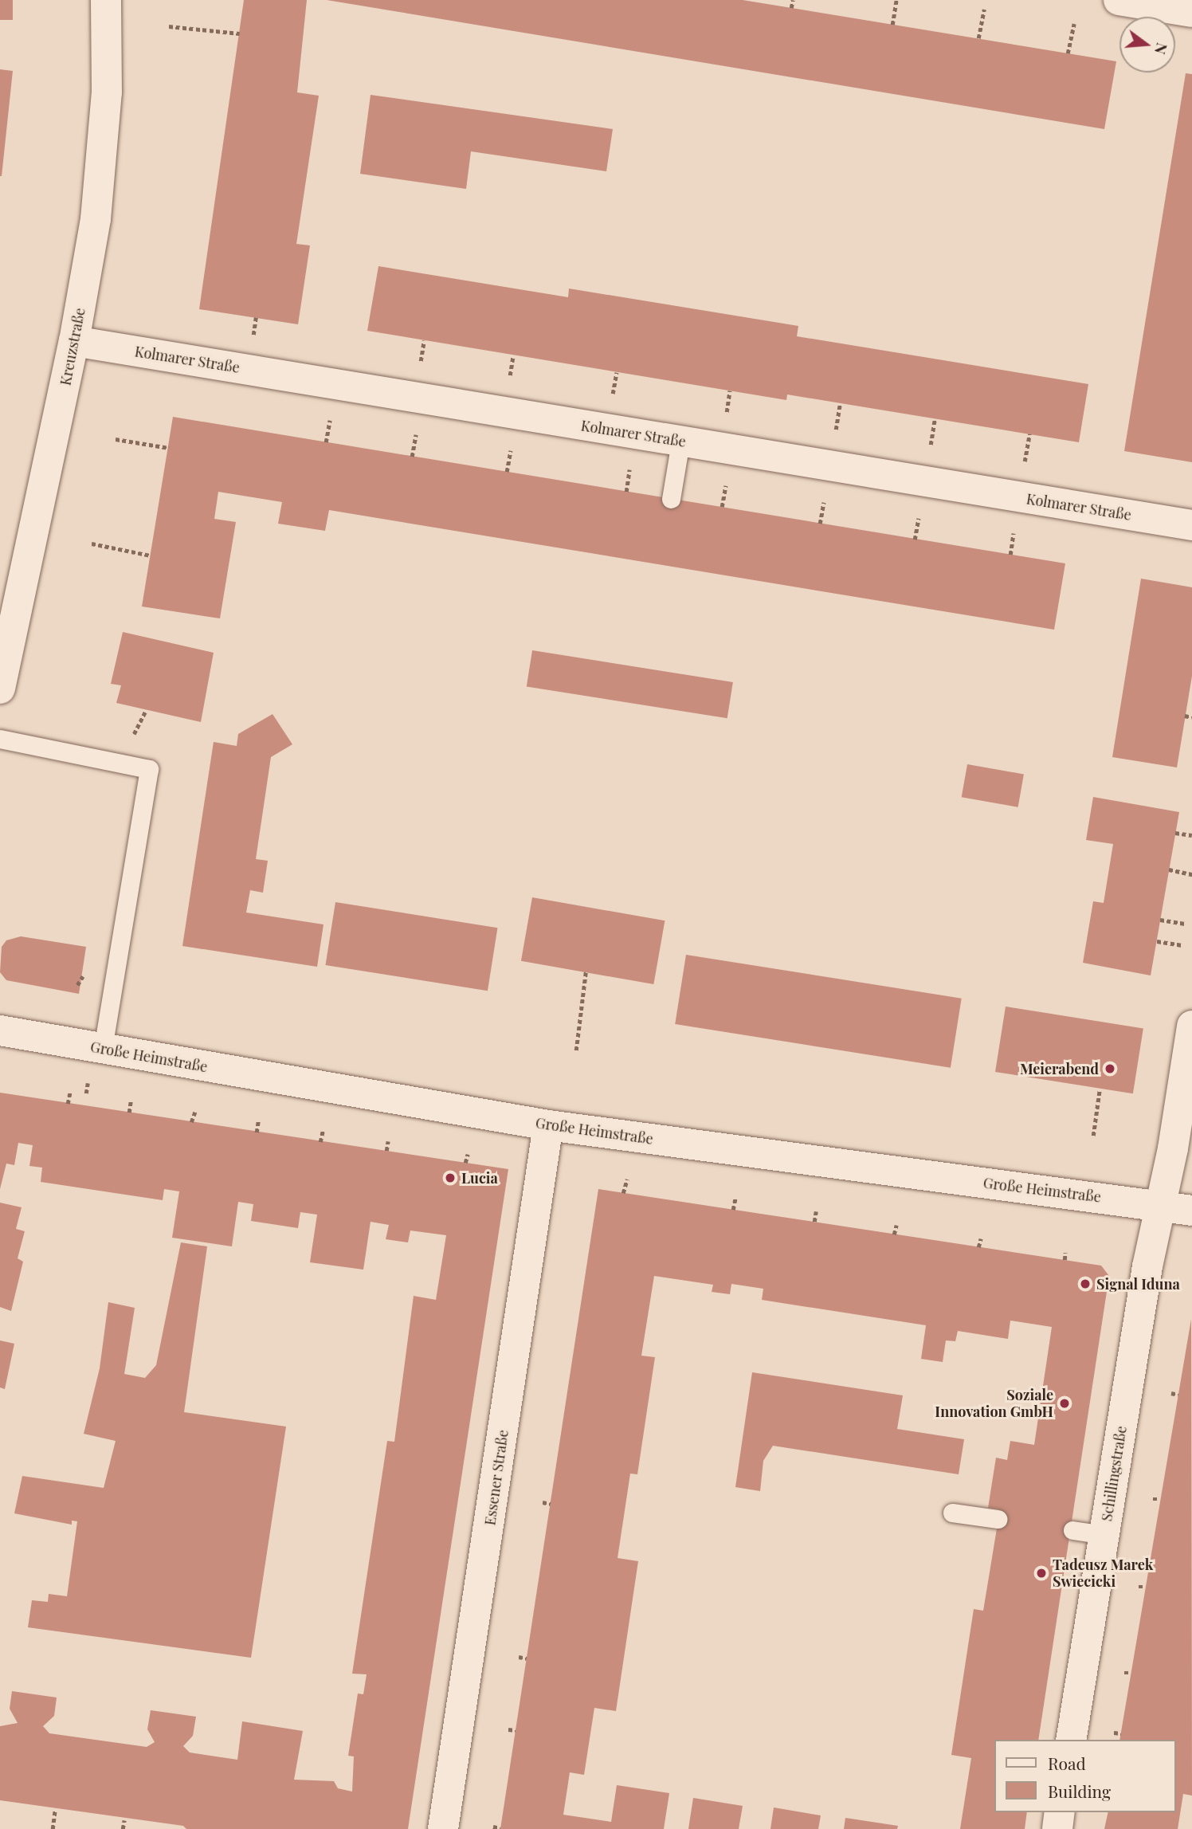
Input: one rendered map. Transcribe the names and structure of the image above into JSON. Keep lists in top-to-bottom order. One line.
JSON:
{"streets":{"street":["Kreuzstraße","Kolmarer Straße","Große Heimstraße","Schillingstraße","Essener Straße"]},"crossings":[["Kreuzstraße","Kolmarer Straße"],["Große Heimstraße","Schillingstraße"],["Große Heimstraße","Essener Straße"]],"places":["Meierabend","Lucia","Signal Iduna","Soziale Innovation GmbH","Tadeusz Marek Swiecicki"],"legend":["Road","Building"],"north":"right"}
